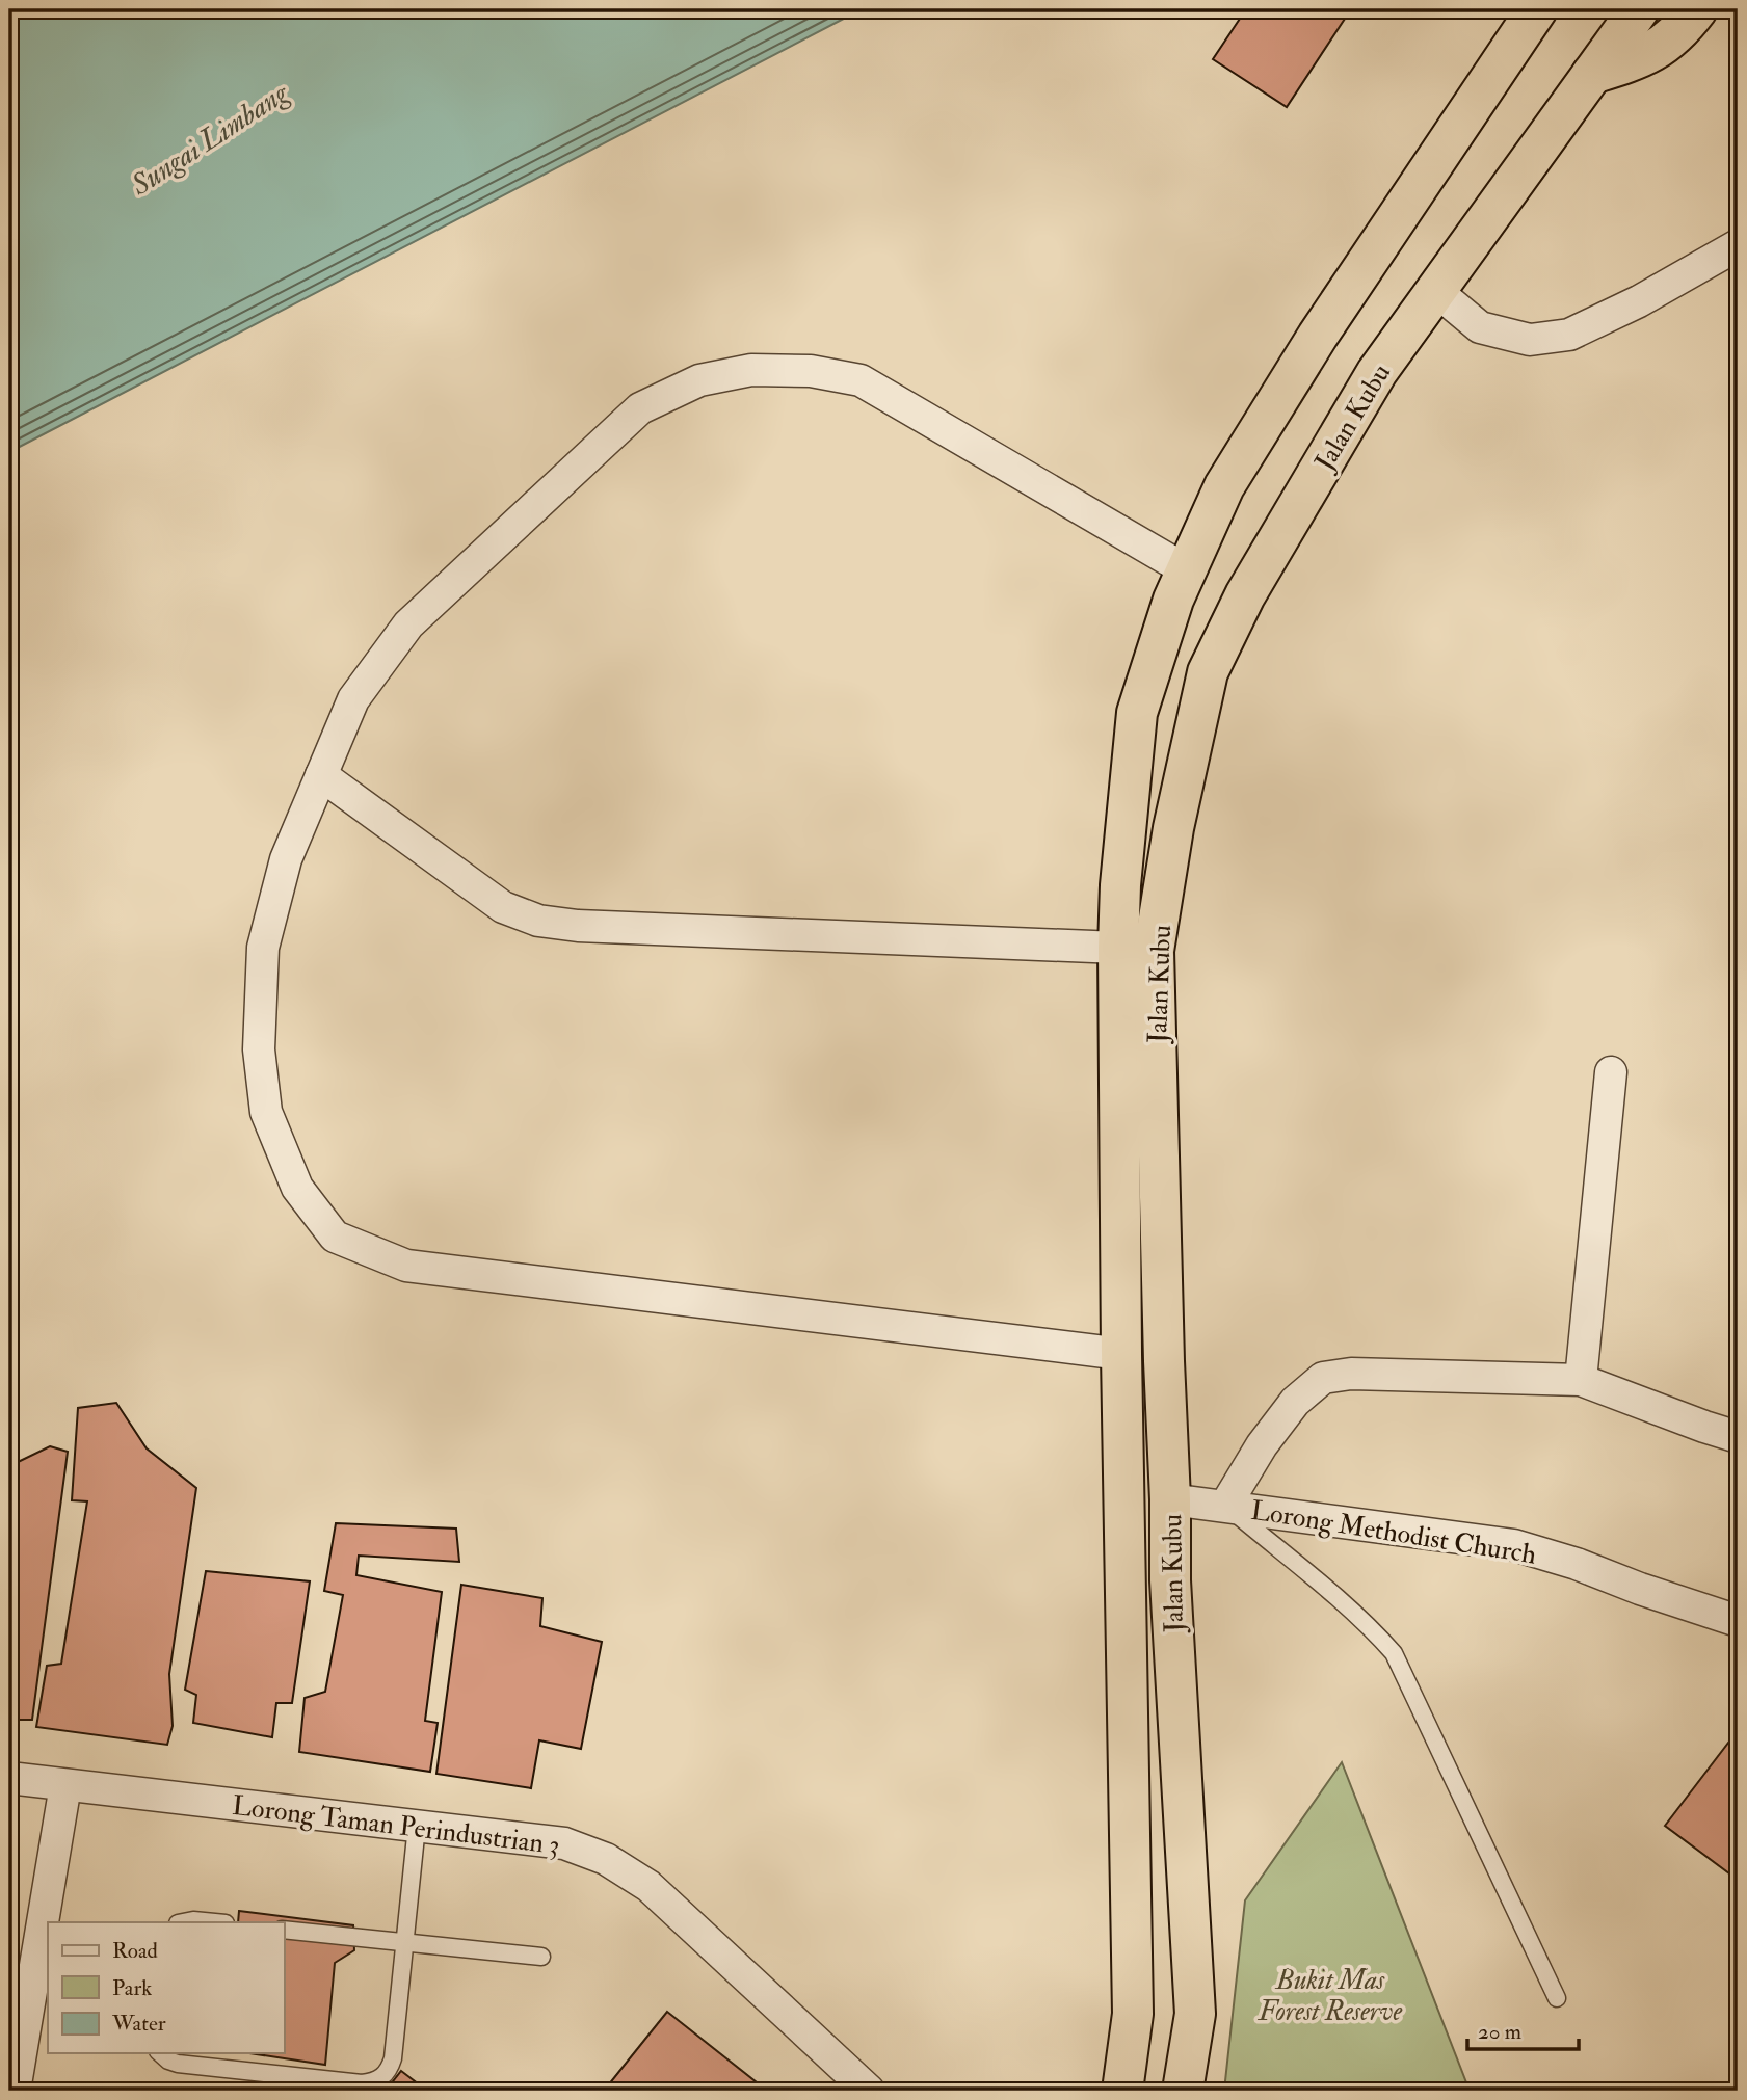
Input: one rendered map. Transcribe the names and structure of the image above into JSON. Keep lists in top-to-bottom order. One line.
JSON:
{"streets":{"highway":["Jalan Kubu"],"street":["Lorong Methodist Church","Lorong Taman Perindustrian 3"]},"crossings":[["Jalan Kubu","Lorong Methodist Church"]],"water":["Sungai Limbang"],"parks":["Bukit Mas Forest Reserve"],"legend":["Road","Park","Water"],"scale_bar":"20 m"}
